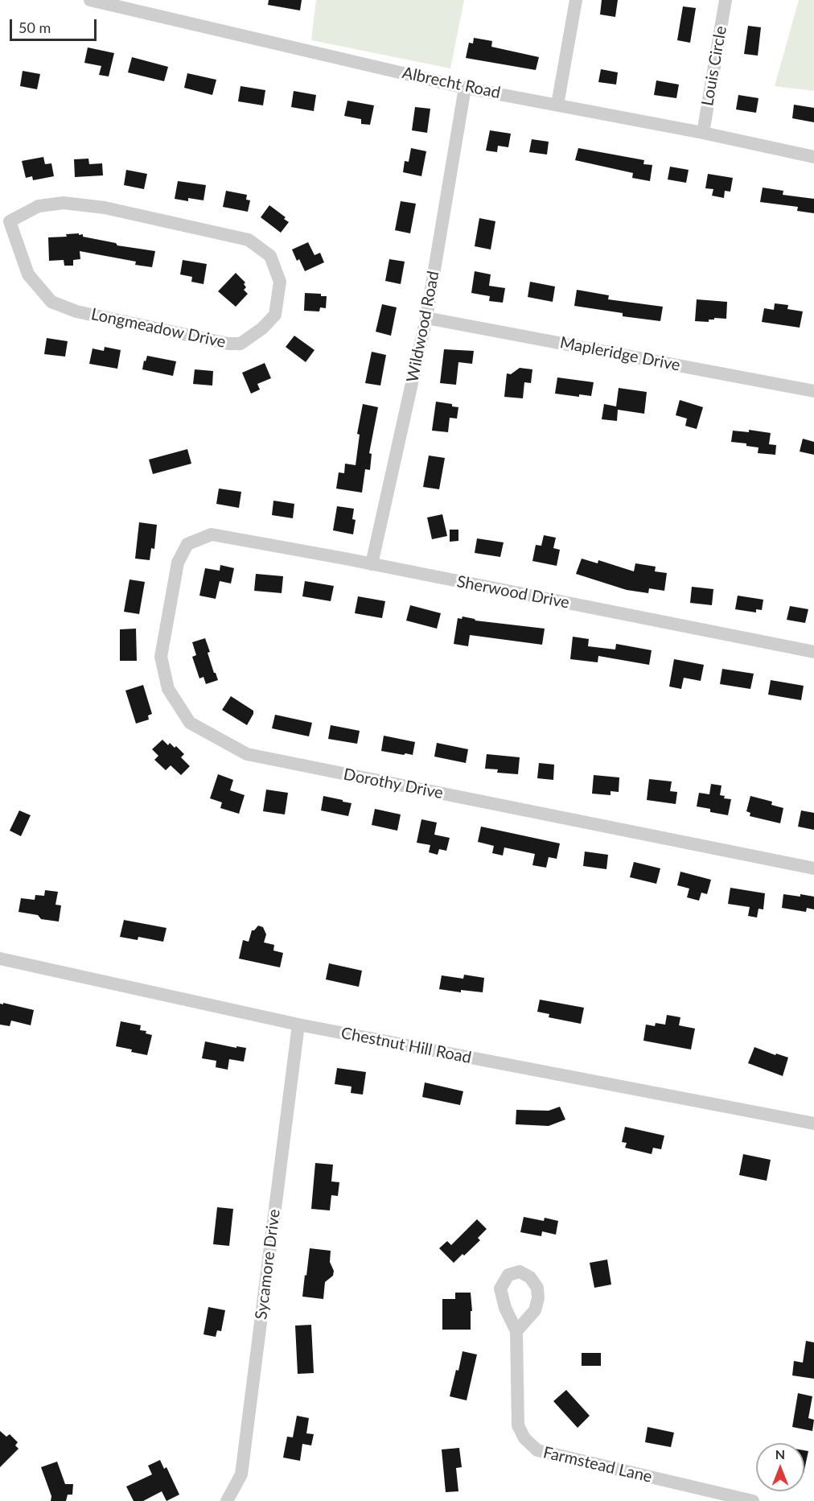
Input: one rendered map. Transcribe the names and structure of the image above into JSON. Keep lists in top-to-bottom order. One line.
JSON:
{"streets":{"street":["Louis Circle","Albrecht Road","Wildwood Road","Longmeadow Drive","Mapleridge Drive","Sherwood Drive","Dorothy Drive","Chestnut Hill Road","Sycamore Drive","Farmstead Lane"]},"crossings":[["Louis Circle","Albrecht Road"],["Albrecht Road","Wildwood Road"],["Wildwood Road","Mapleridge Drive"],["Wildwood Road","Sherwood Drive"],["Sherwood Drive","Dorothy Drive"],["Chestnut Hill Road","Sycamore Drive"]],"scale_bar":"50 m","north":"top"}
